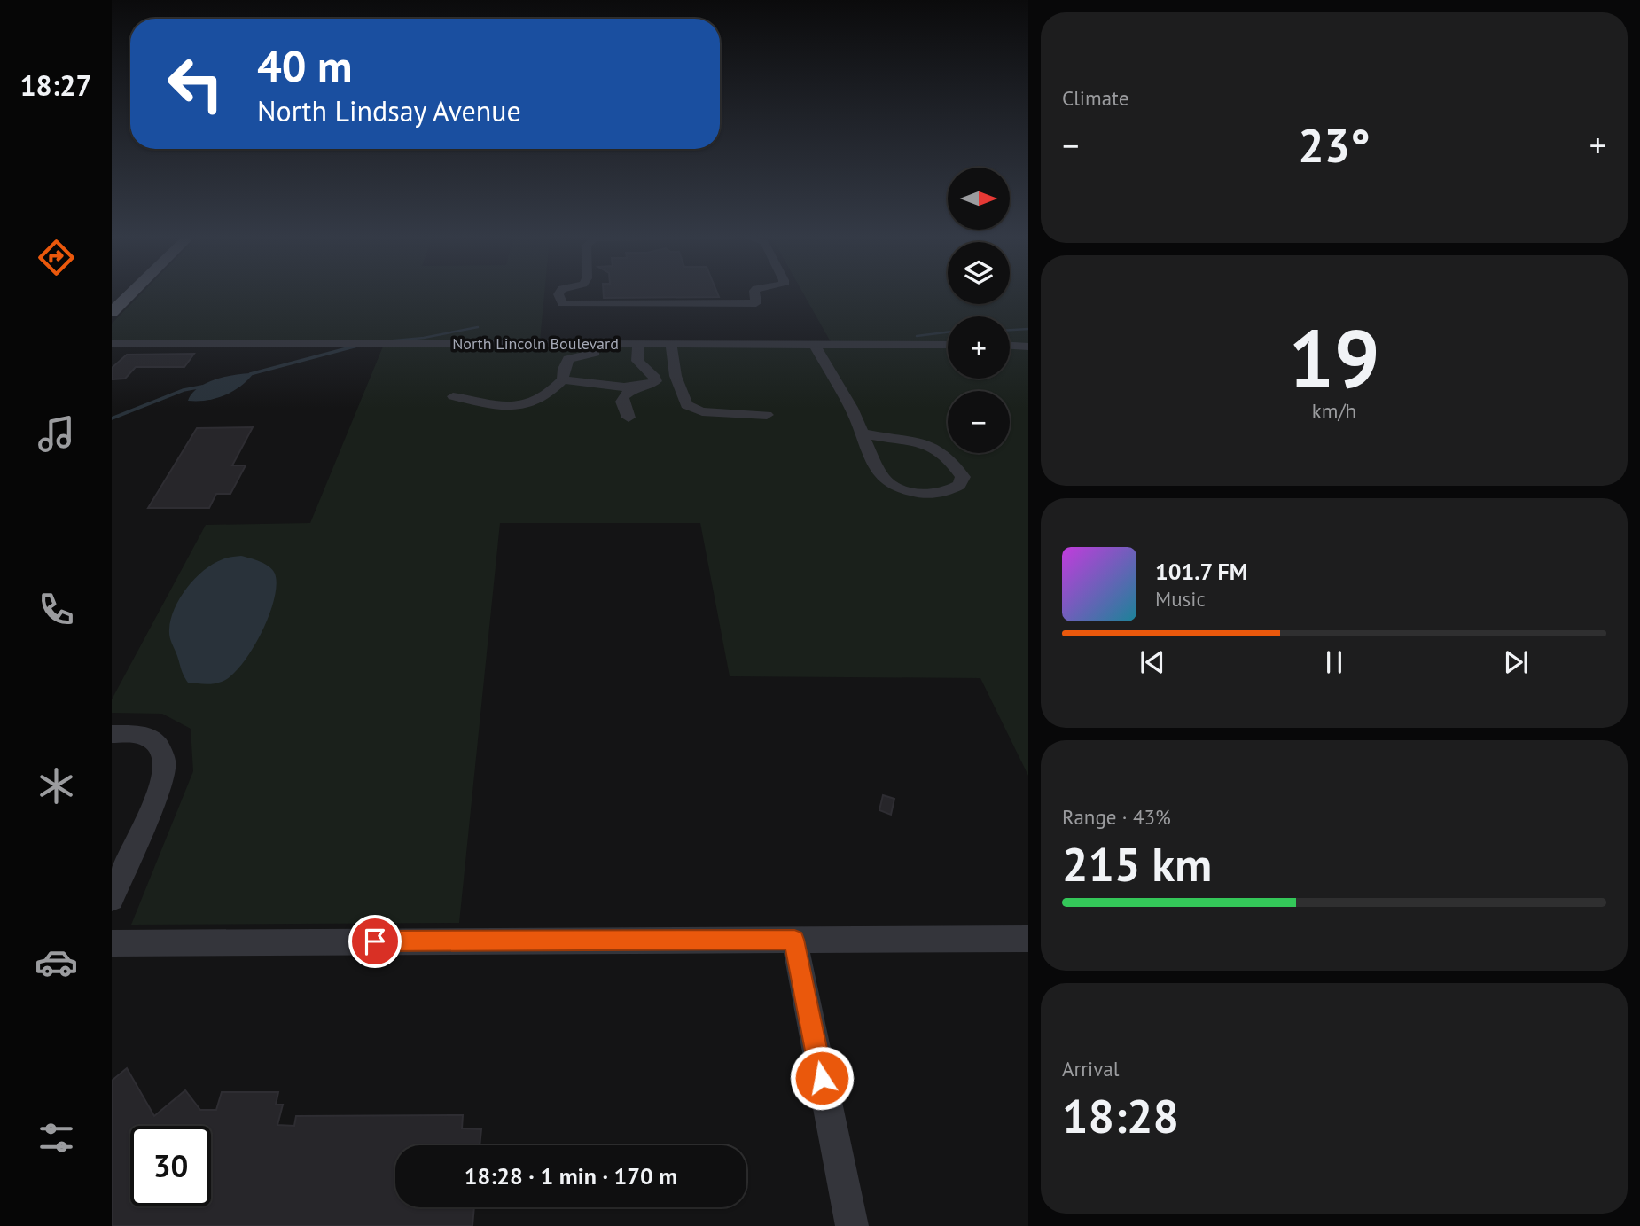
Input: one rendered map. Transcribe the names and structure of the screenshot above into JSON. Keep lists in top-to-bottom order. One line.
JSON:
{"streets":{"street":["North Lincoln Boulevard"]},"north":"right","page":{"tabs":"18:27","tile":["Climate",["19","km/h"],["Range · 43%","215 km"],["Arrival","18:28"]],"turn":["40 m","North Lindsay Avenue"],"heat":["−","23°","+"],"map_buttons":["+","−"],"song":["101.7 FM","Music"],"limit":"30","trip":"18:28 · 1 min · 170 m"}}
